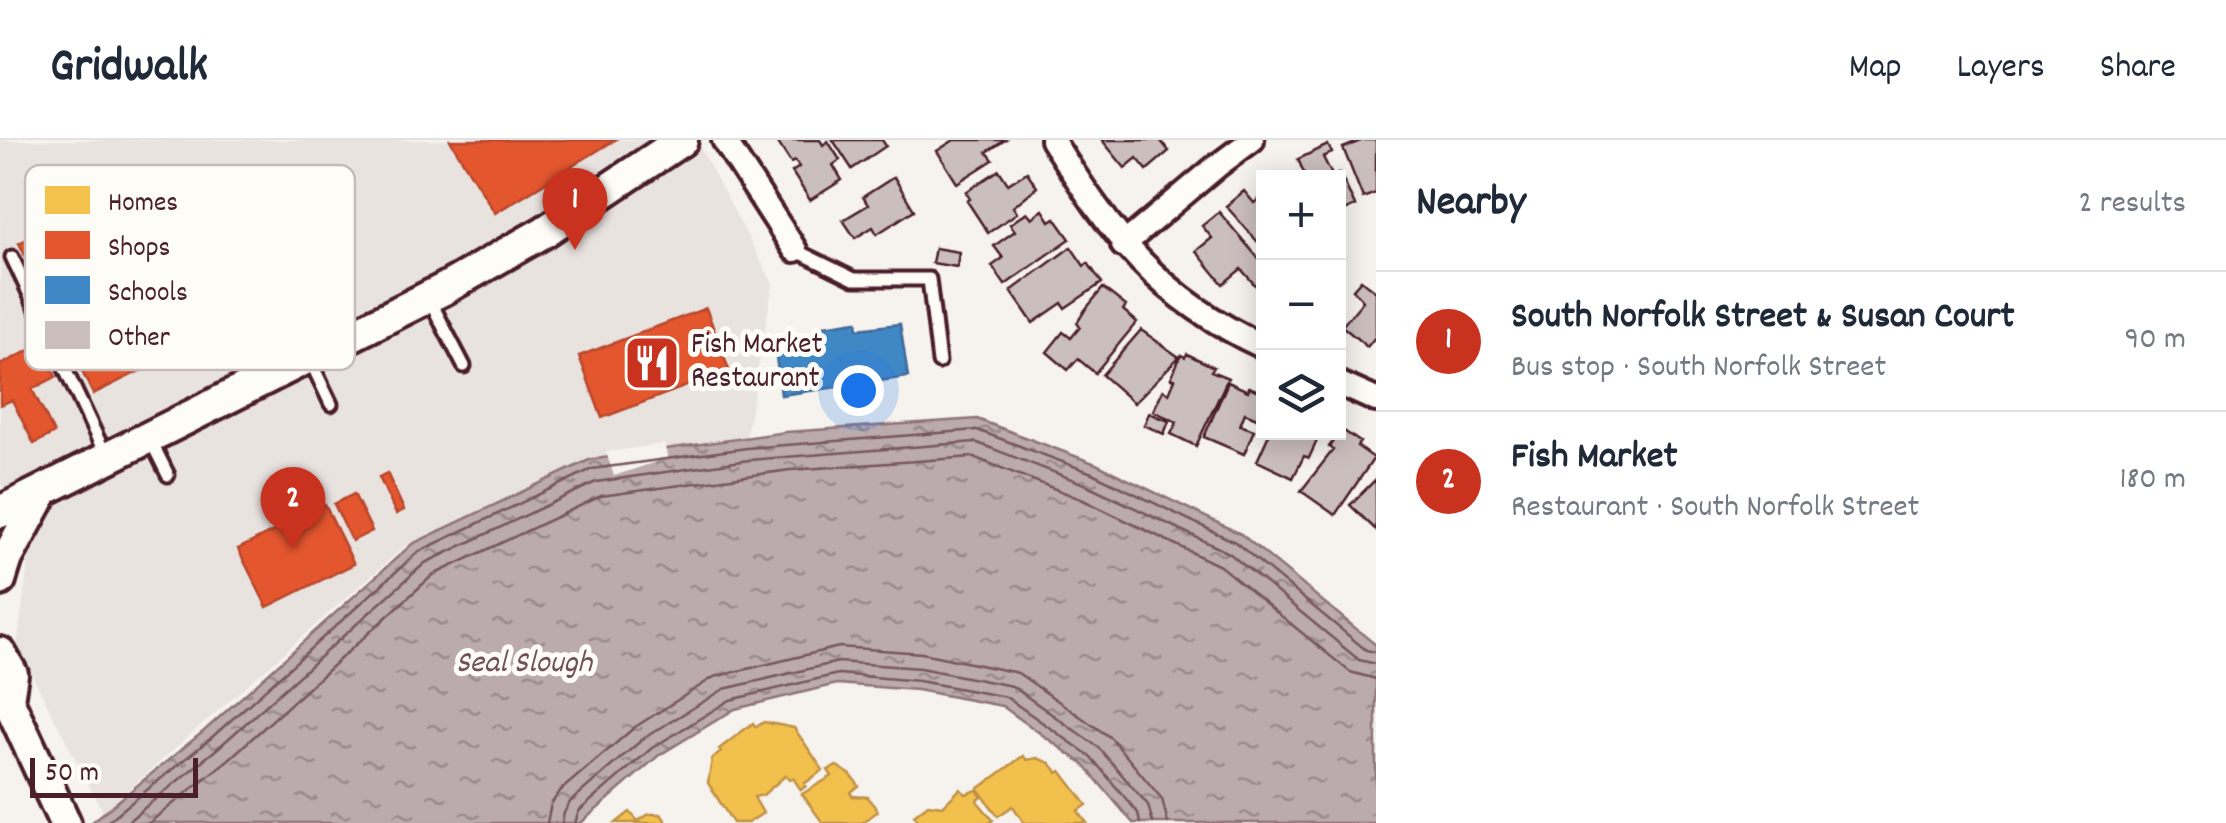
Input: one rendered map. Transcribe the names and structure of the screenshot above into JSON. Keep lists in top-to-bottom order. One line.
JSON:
{"water":["Seal Slough"],"places":{"restaurant":["Fish Market Restaurant"]},"legend":["Homes","Shops","Schools","Other"],"scale_bar":"50 m","page":{"header":"Gridwalk","nav":["Map","Layers","Share"],"heading":["Nearby","2 results"],"pins":["1","2"],"map_buttons":["+","−"],"list":[{"mark":"1","name":"South Norfolk Street & Susan Court","note":"Bus stop · South Norfolk Street","value":"90 m"},{"mark":"2","name":"Fish Market","note":"Restaurant · South Norfolk Street","value":"180 m"}],"scale":"50 m"}}
